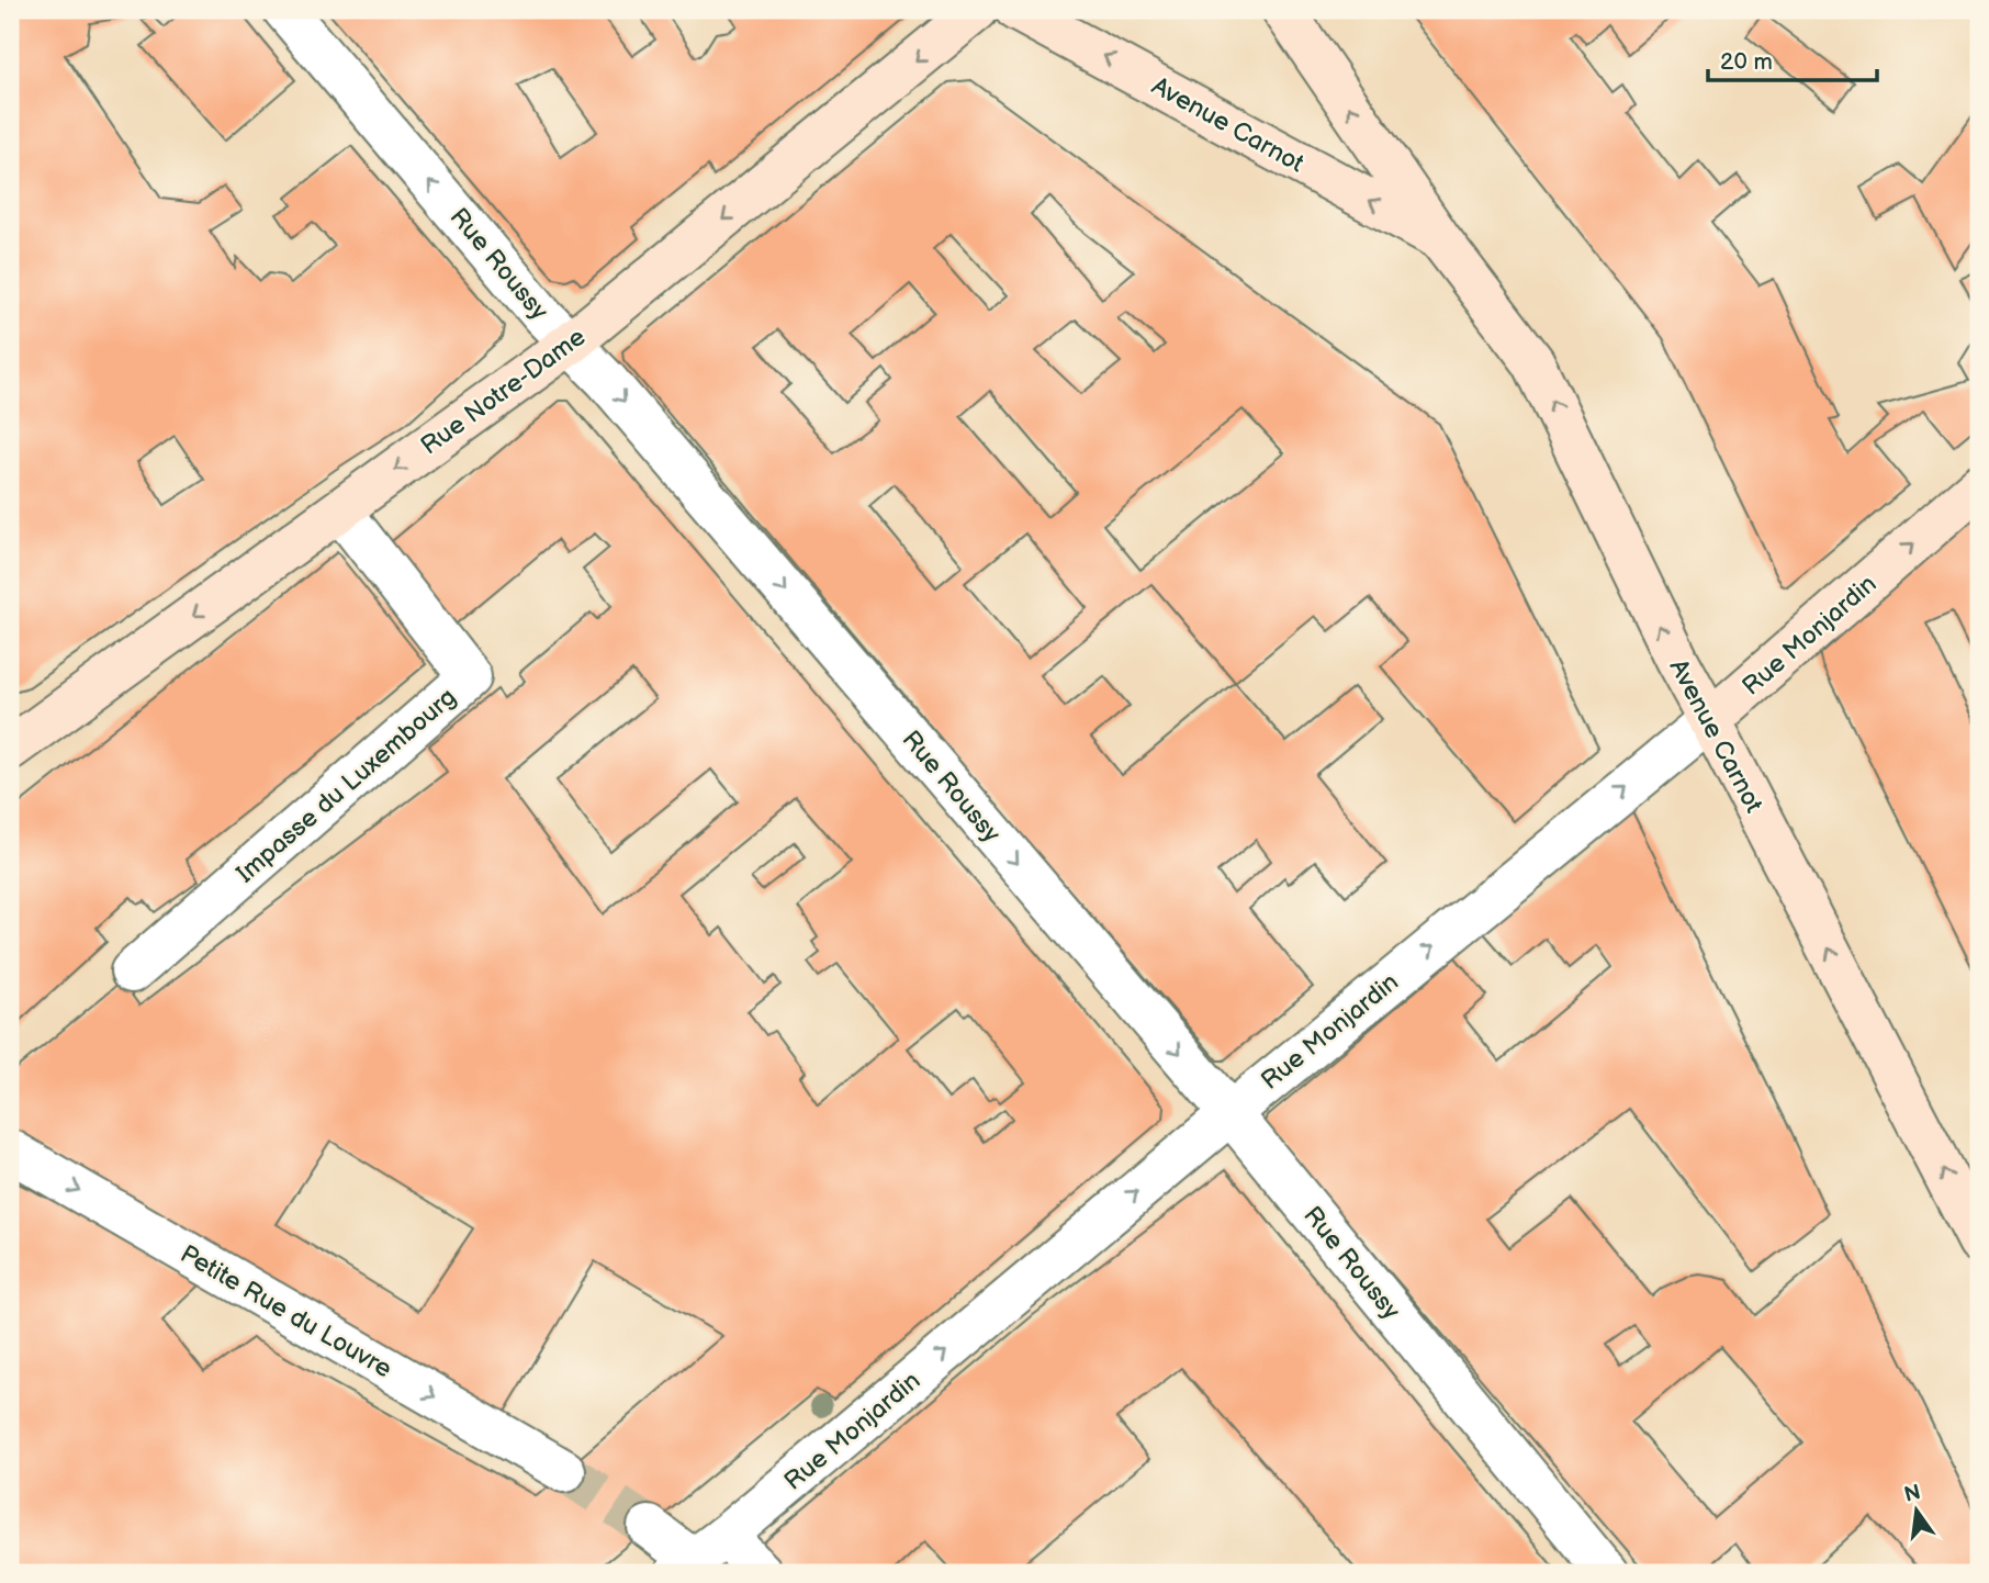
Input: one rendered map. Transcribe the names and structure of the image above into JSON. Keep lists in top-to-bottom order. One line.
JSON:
{"streets":{"street":["Avenue Carnot","Rue Roussy","Rue Notre-Dame","Rue Monjardin","Impasse du Luxembourg","Petite Rue du Louvre"]},"crossings":[["Avenue Carnot","Rue Monjardin"],["Rue Roussy","Rue Notre-Dame"],["Rue Roussy","Rue Monjardin"],["Rue Notre-Dame","Impasse du Luxembourg"]],"one_way":["Avenue Carnot","Rue Notre-Dame","Rue Monjardin","Petite Rue du Louvre"],"scale_bar":"20 m","north":"top"}
